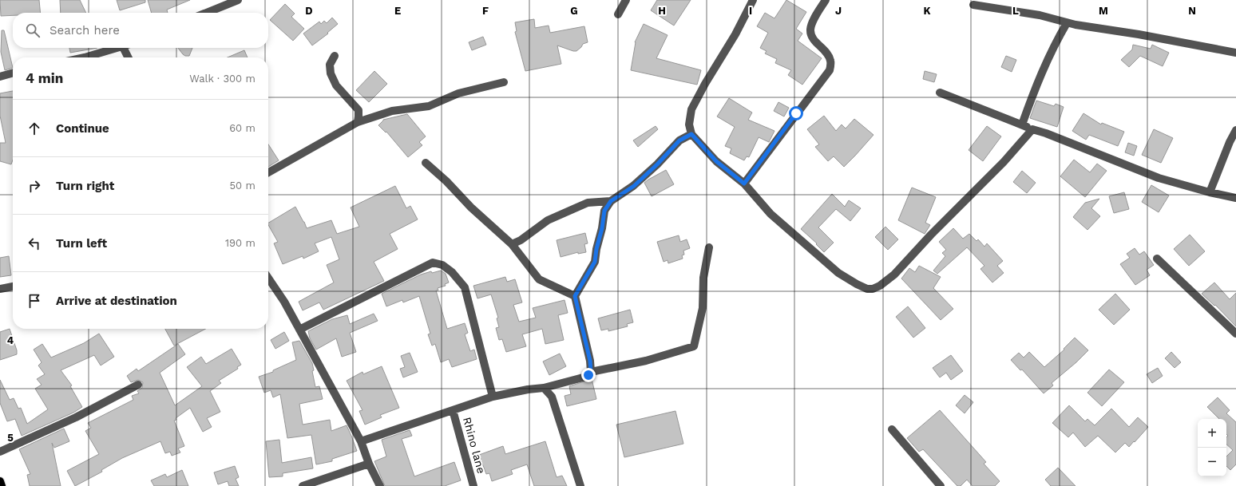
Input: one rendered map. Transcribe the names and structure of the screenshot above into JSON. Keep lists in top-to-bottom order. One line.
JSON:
{"streets":{"street":["Rhino lane"]},"page":{"search":"Search here","heading":["4 min","Walk · 300 m"],"list":[["Continue","60 m"],["Turn right","50 m"],["Turn left","190 m"],"Arrive at destination"],"map_buttons":["+","−"]},"grid":{"columns":["D","E","F","G","H","I","J","K","L","M","N"],"rows":["4","5"]}}
